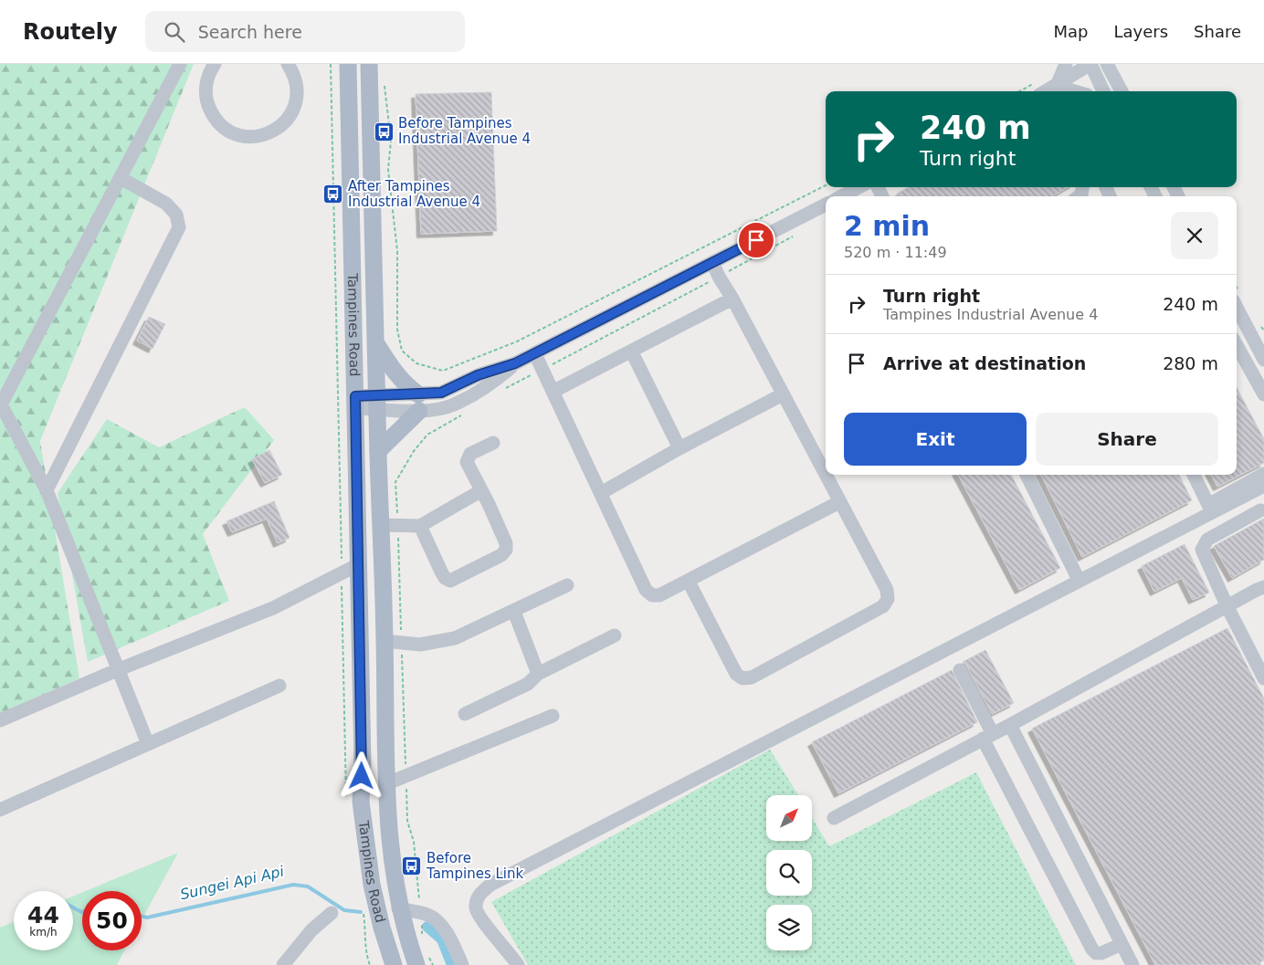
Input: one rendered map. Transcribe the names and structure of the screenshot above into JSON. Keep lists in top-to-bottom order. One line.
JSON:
{"streets":{"main road":["Tampines Road"]},"water":["Sungei Api Api"],"places":{"bus stop":["Before Tampines Industrial Avenue 4","After Tampines Industrial Avenue 4","Before Tampines Link"]},"north":"top right","page":{"header":"Routely","search":"Search here","nav":["Map","Layers","Share"],"turn":["240 m","Turn right"],"heading":["2 min","520 m · 11:49"],"list":[{"name":"Turn right","note":"Tampines Industrial Avenue 4","value":"240 m"},{"name":"Arrive at destination","value":"280 m"}],"buttons":["Exit","Share"],"speed":"44 km/h","limit":"50"}}
